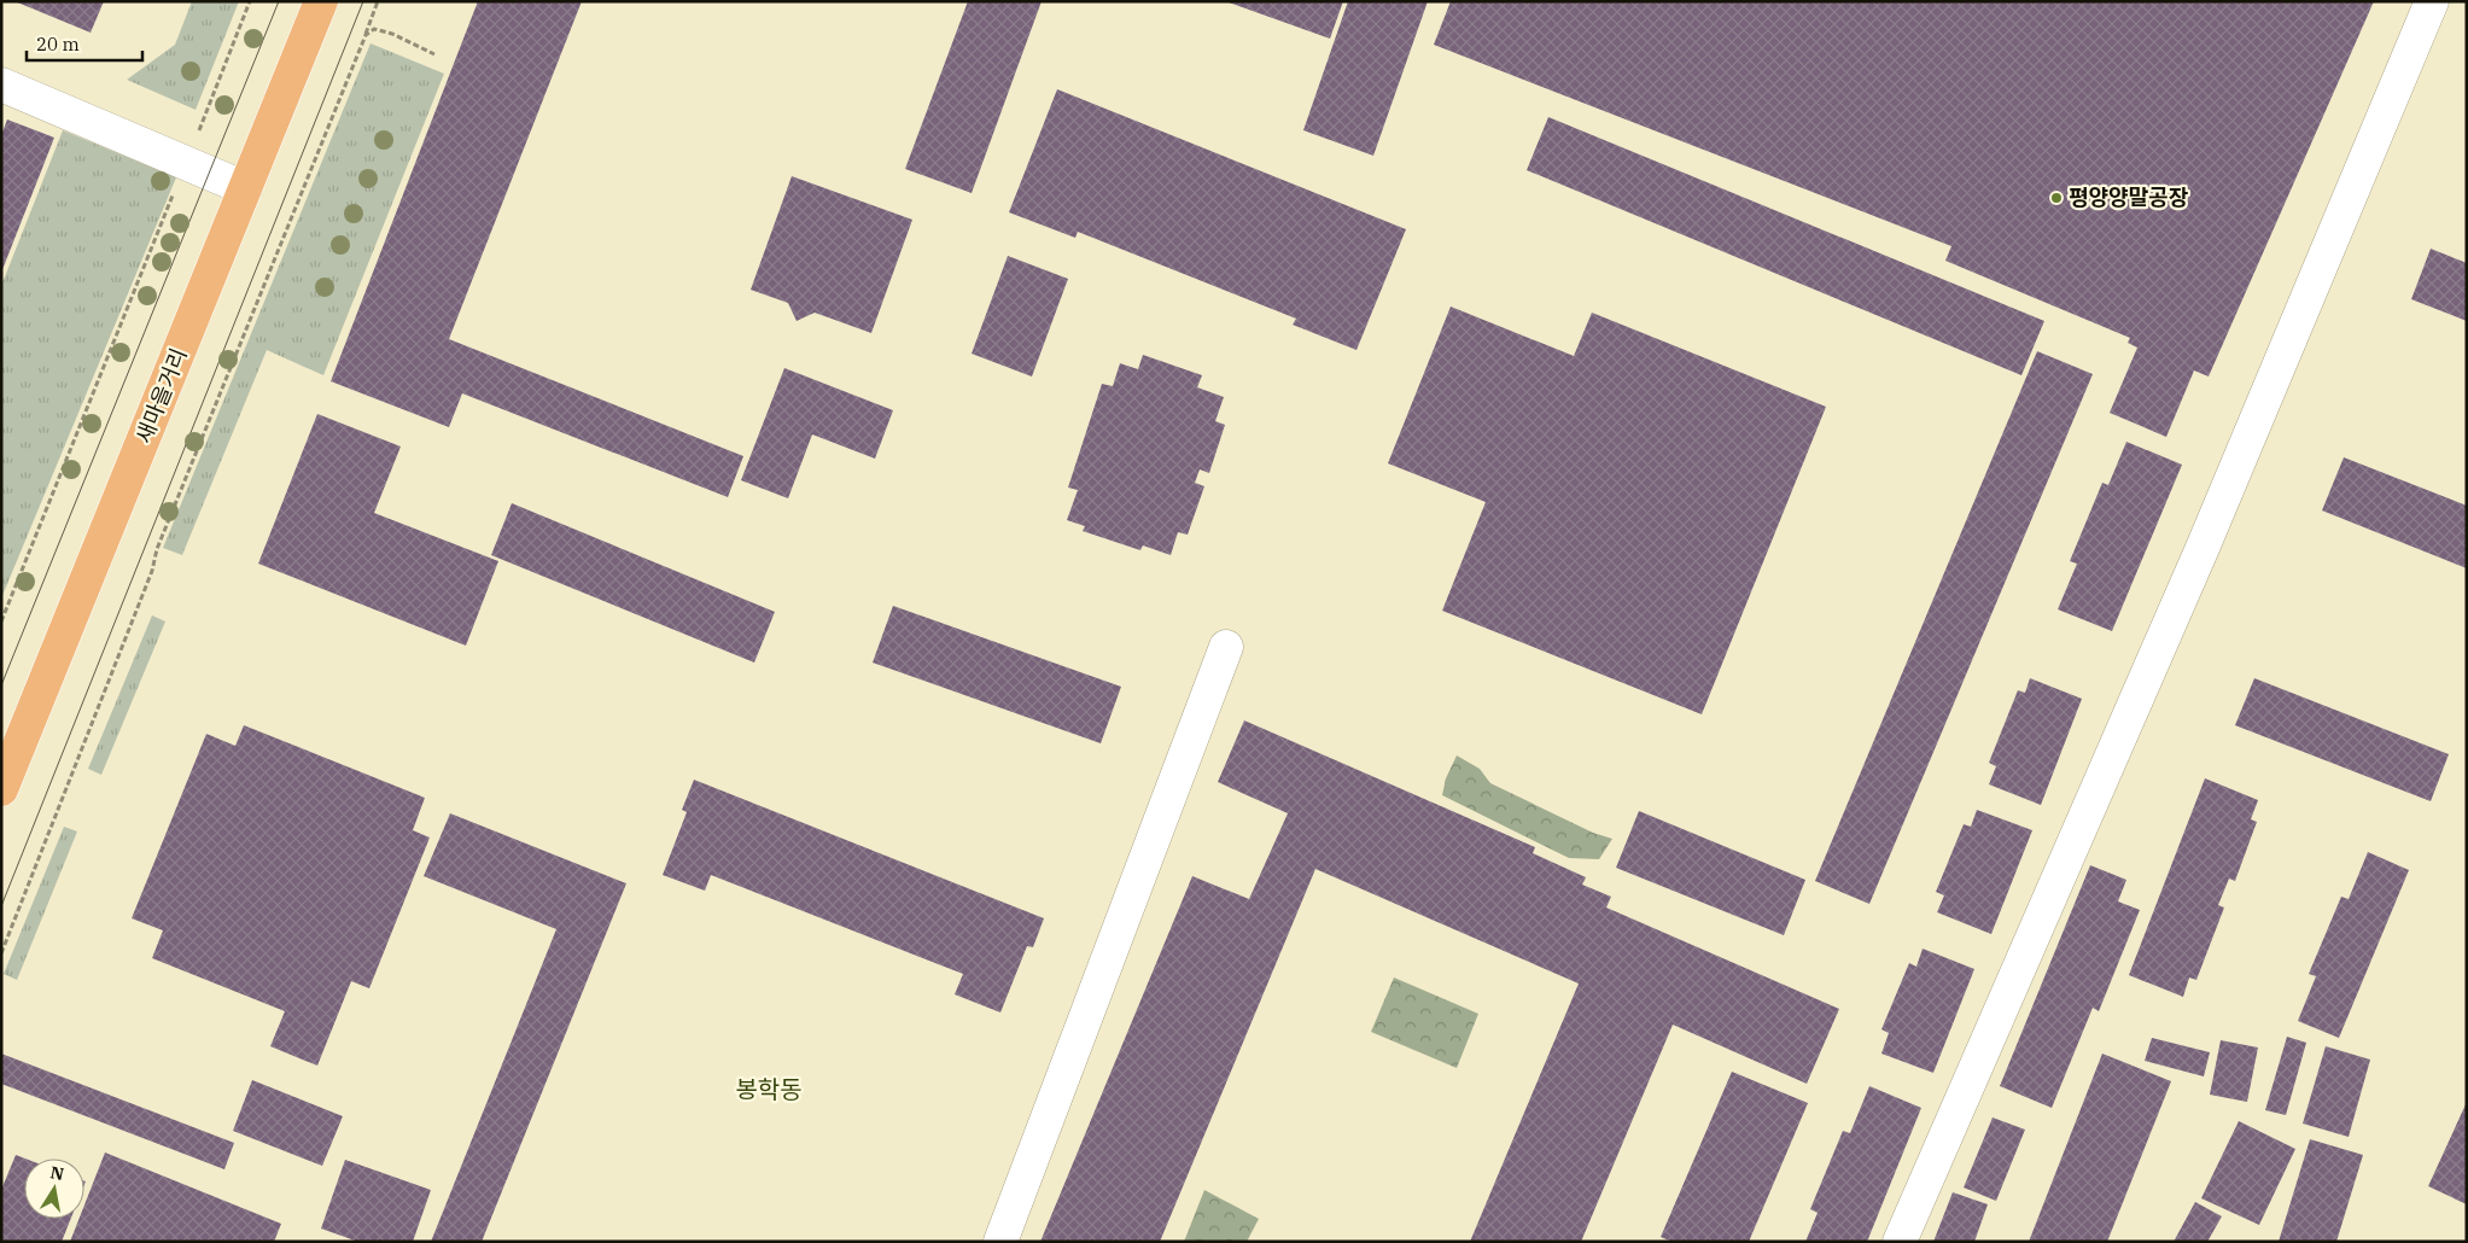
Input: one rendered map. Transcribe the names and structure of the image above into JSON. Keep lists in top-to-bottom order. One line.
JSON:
{"streets":{"main road":["새마을거리"]},"districts":["봉학동"],"places":["평양양말공장"],"scale_bar":"20 m","north":"top"}
